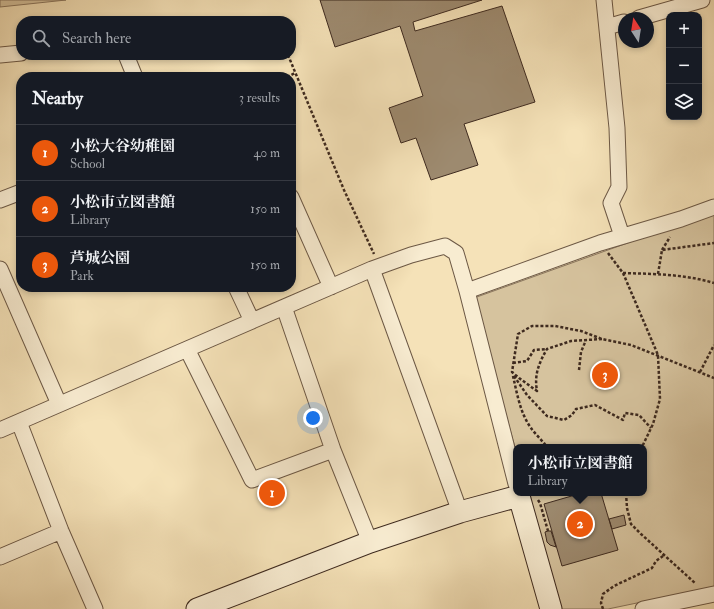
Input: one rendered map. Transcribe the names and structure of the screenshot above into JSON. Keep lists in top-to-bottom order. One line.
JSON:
{"north":"top","page":{"map_buttons":["+","−"],"search":"Search here","heading":["Nearby","3 results"],"list":[{"mark":"1","name":"小松大谷幼稚園","note":"School","value":"40 m"},{"mark":"2","name":"小松市立図書館","note":"Library","value":"150 m"},{"mark":"3","name":"芦城公園","note":"Park","value":"150 m"}],"pins":["3","1","2"],"popup":["小松市立図書館","Library"]}}
